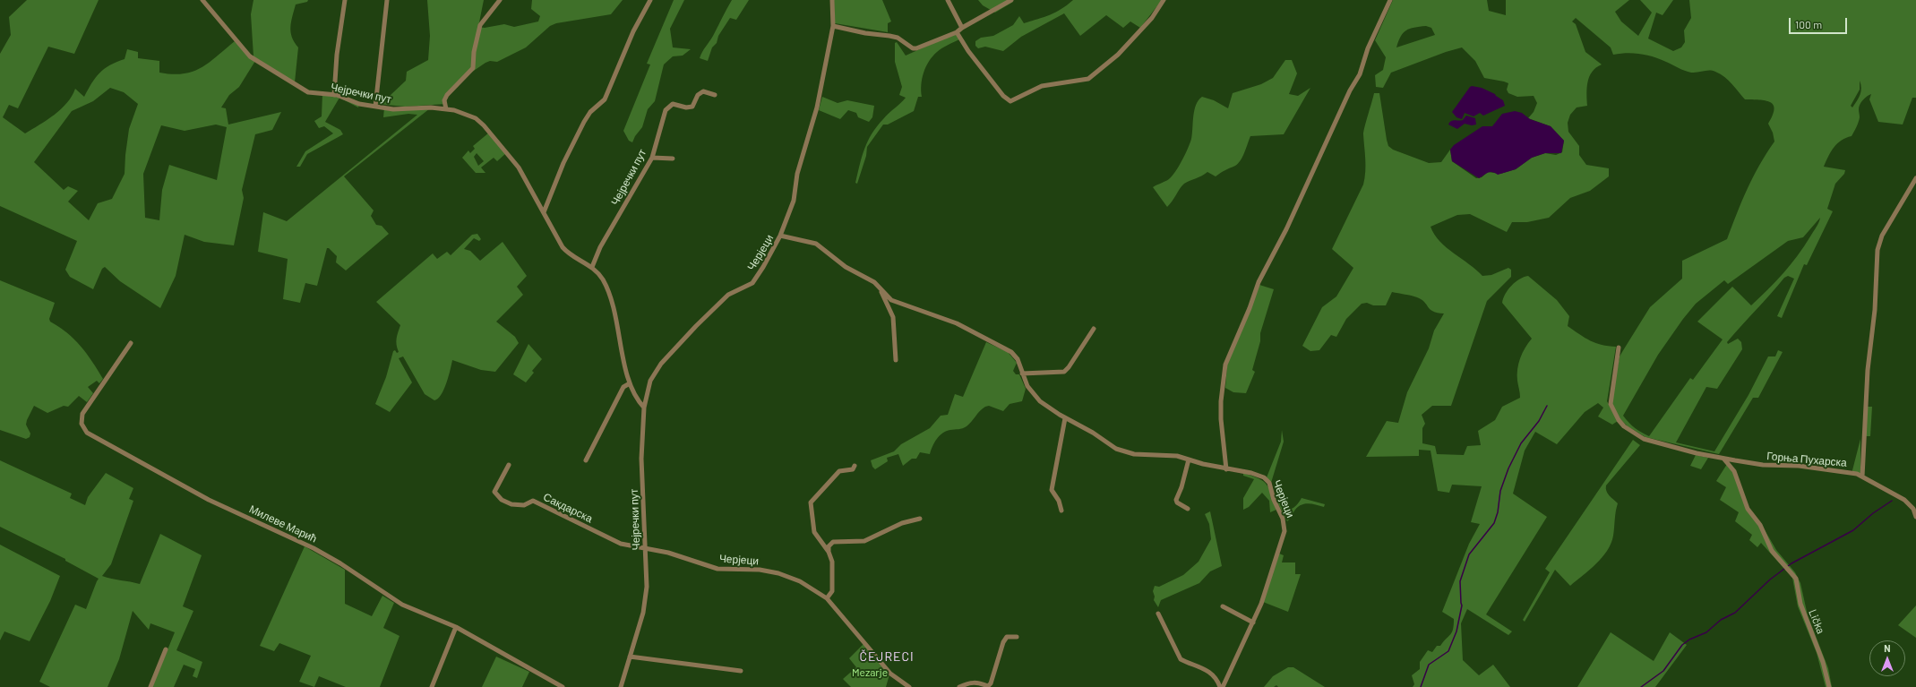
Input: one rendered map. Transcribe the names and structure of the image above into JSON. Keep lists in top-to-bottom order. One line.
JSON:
{"streets":{"street":["Чејречки пут","Черјеци","Горња Пухарска","Сакдарска","Милеве Мaрић","Lička"]},"crossings":[["Чејречки пут","Черјеци"],["Чејречки пут","Сакдарска"],["Черјеци","Сакдарска"],["Горња Пухарска","Lička"]],"districts":["ČEJRECI"],"parks":["Mezarje"],"scale_bar":"100 m","north":"top"}
